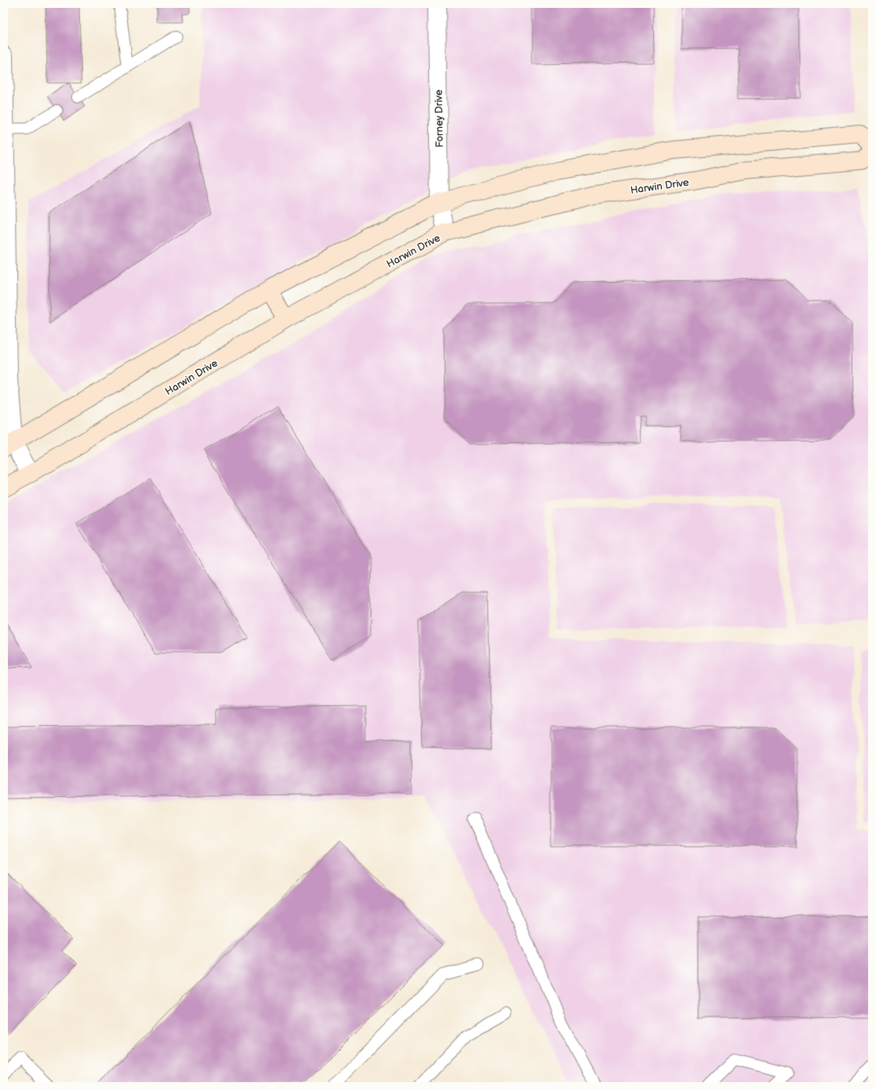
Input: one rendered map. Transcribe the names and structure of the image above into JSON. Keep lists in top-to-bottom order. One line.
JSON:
{"streets":{"main road":["Harwin Drive"],"street":["Forney Drive"]},"crossings":[["Forney Drive","Harwin Drive"]]}
